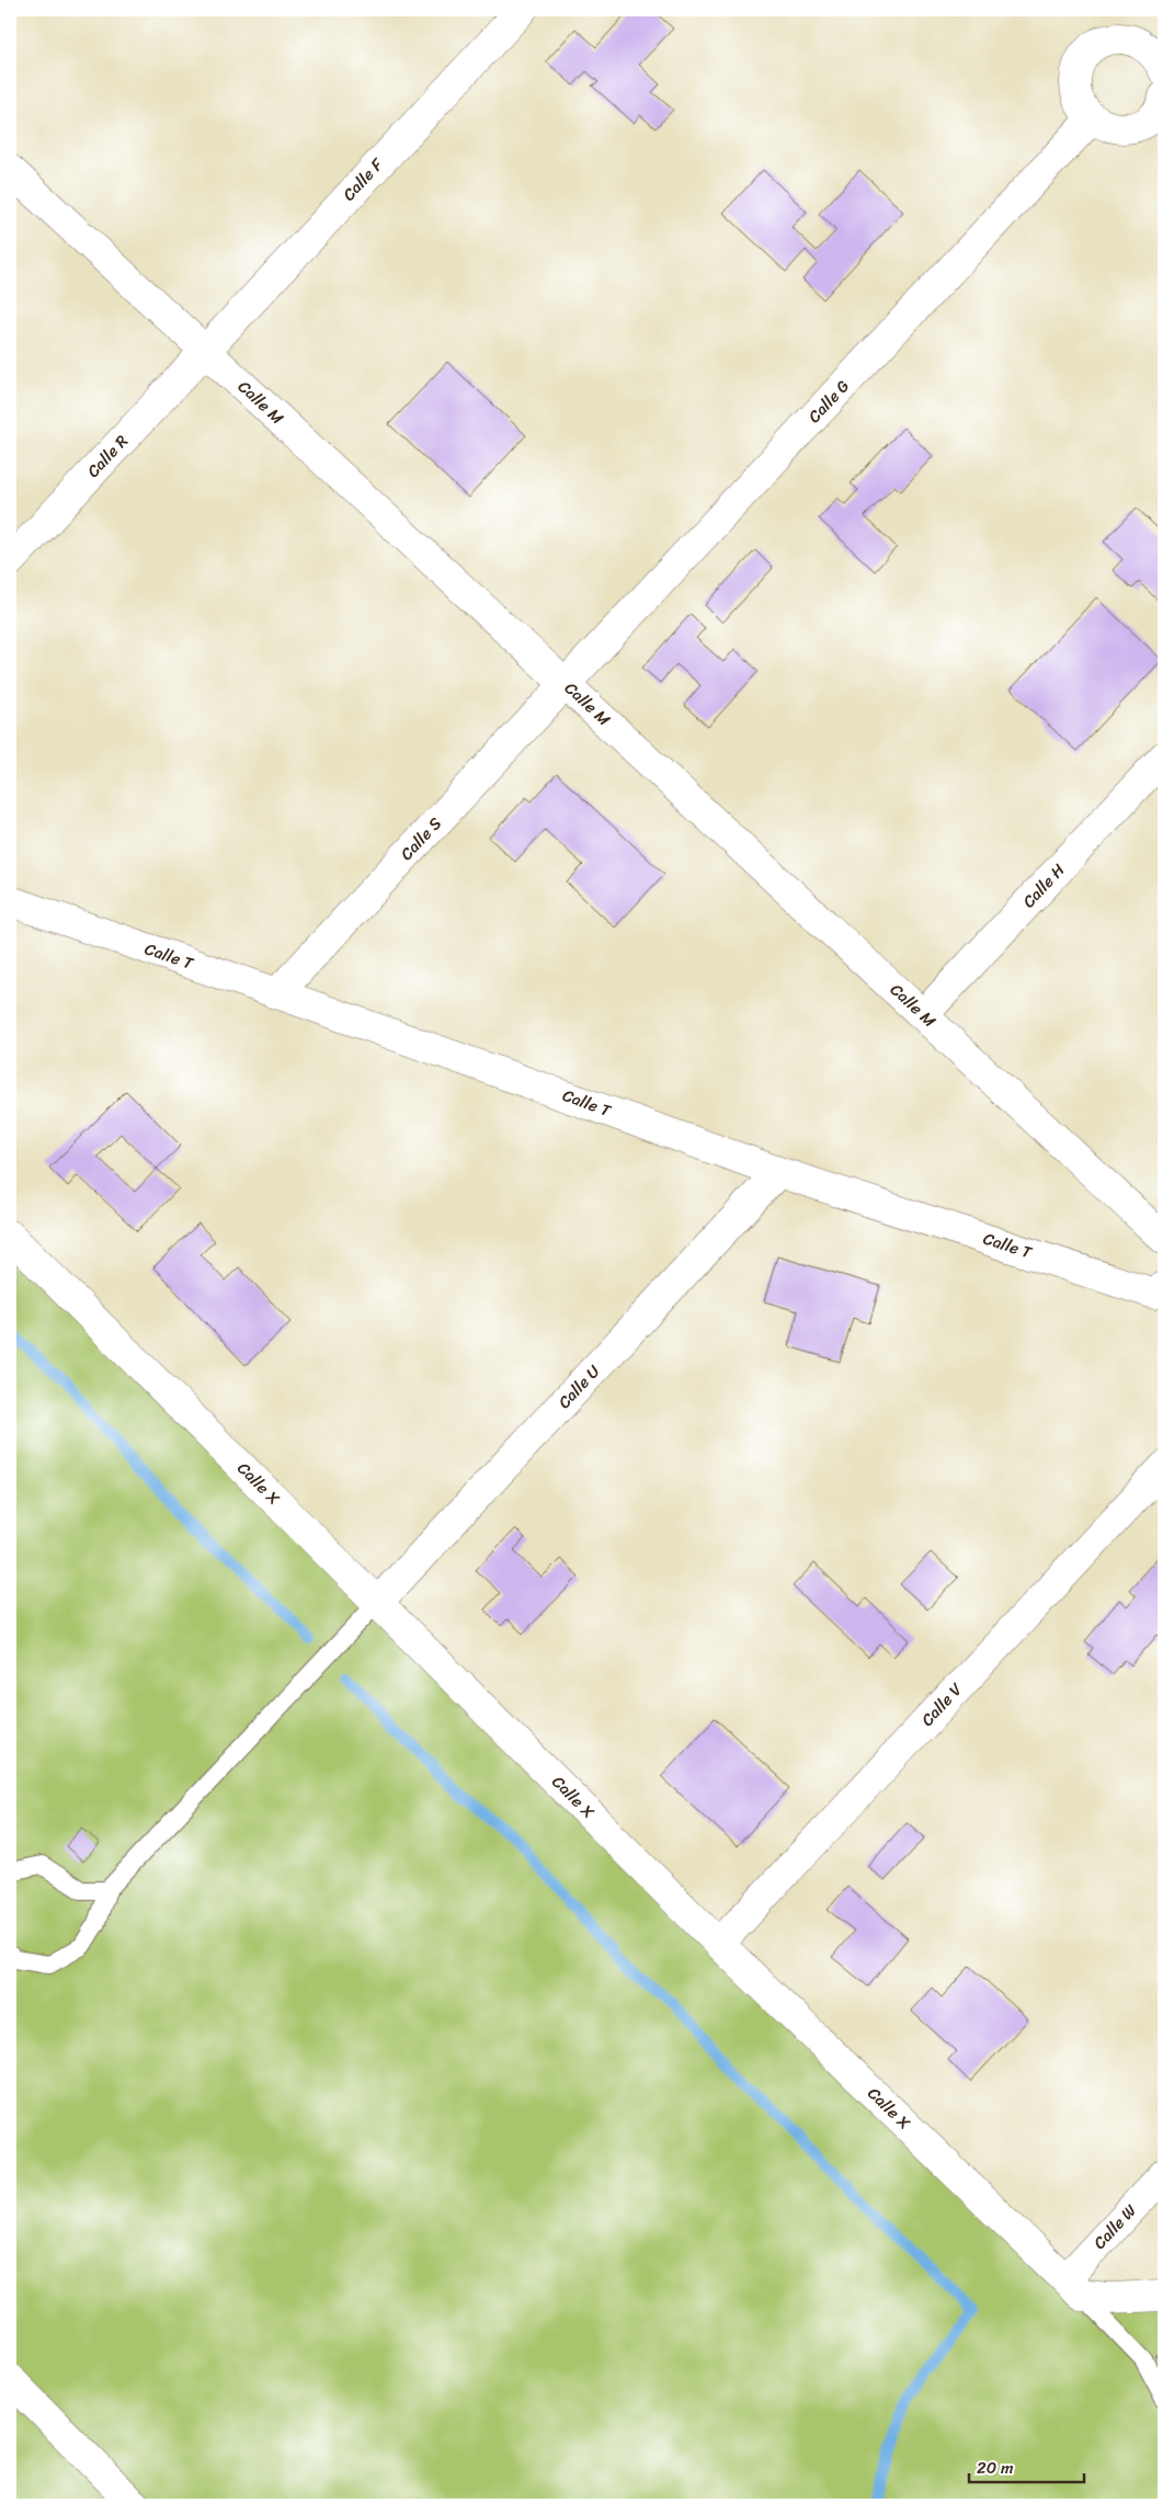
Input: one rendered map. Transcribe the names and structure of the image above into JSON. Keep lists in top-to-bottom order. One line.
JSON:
{"streets":{"street":["Calle F","Calle G","Calle M","Calle R","Calle S","Calle H","Calle T","Calle U","Calle X","Calle V","Calle W"]},"crossings":[["Calle F","Calle M"],["Calle F","Calle R"],["Calle G","Calle M"],["Calle G","Calle S"],["Calle M","Calle R"],["Calle M","Calle S"],["Calle M","Calle H"],["Calle S","Calle T"],["Calle T","Calle U"],["Calle U","Calle X"],["Calle X","Calle V"],["Calle X","Calle W"]],"scale_bar":"20 m"}
